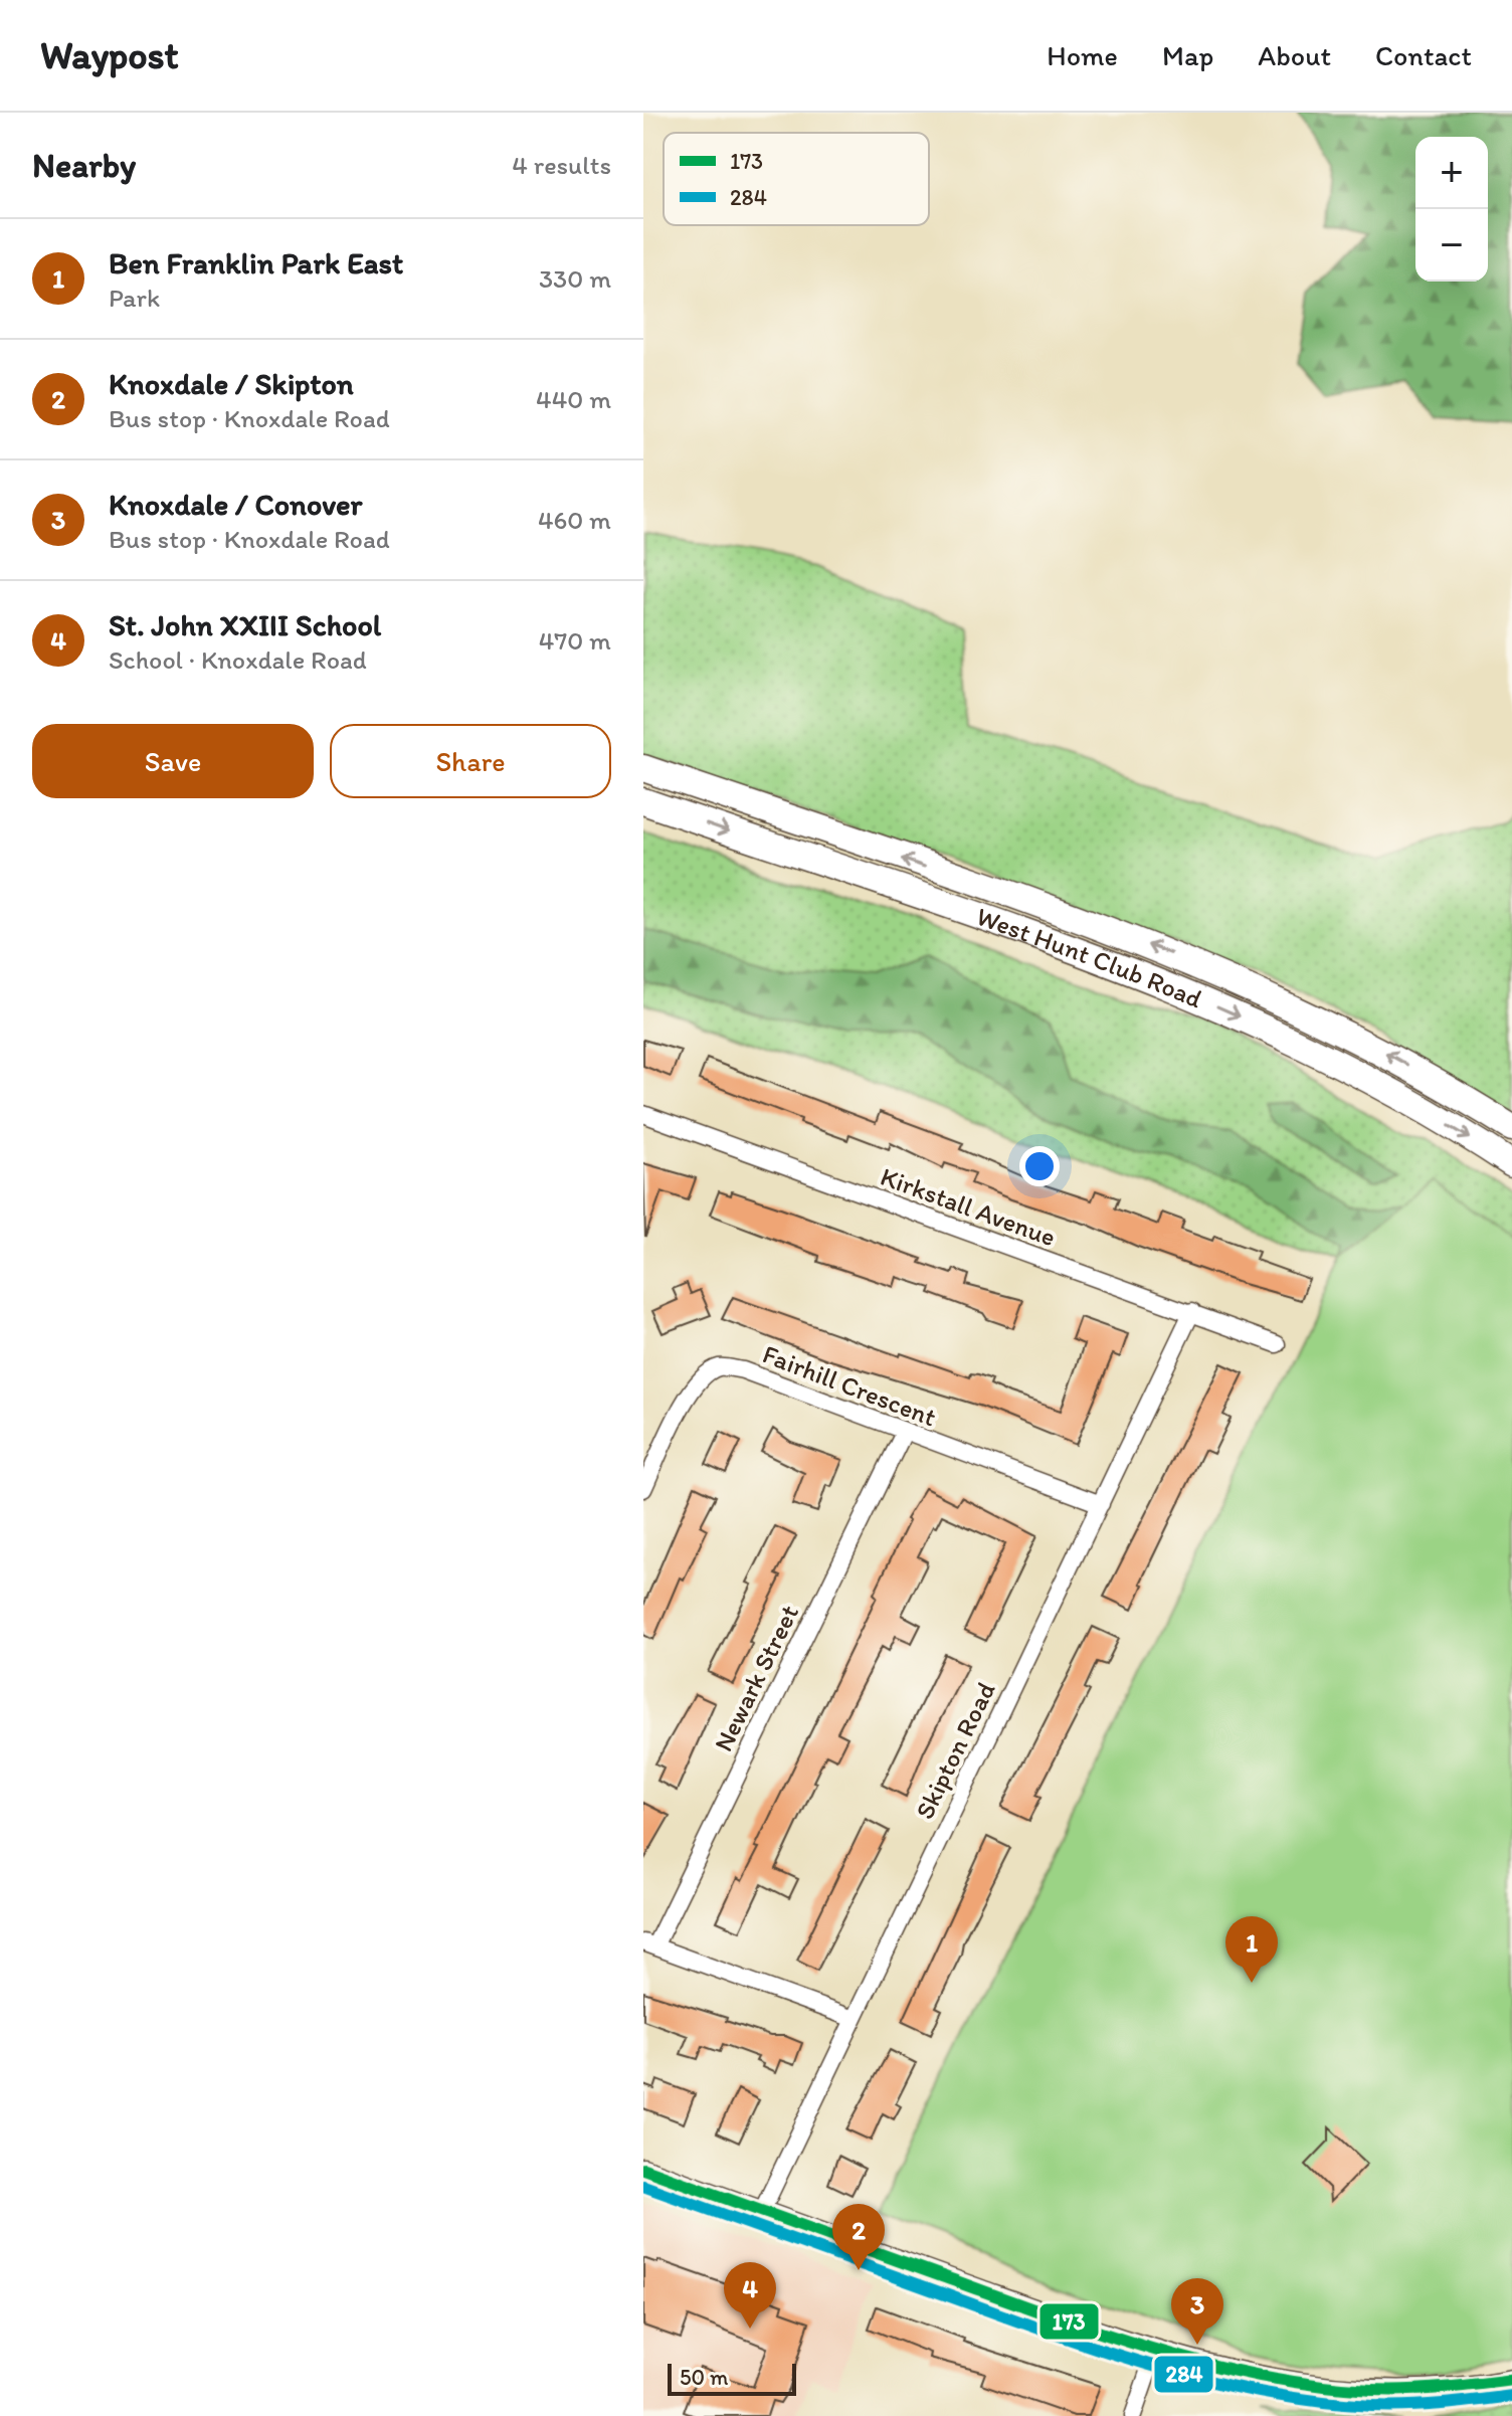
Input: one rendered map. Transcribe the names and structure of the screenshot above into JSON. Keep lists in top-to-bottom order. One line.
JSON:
{"streets":{"main road":["West Hunt Club Road"],"street":["Kirkstall Avenue","Fairhill Crescent","Newark Street","Skipton Road"]},"crossings":[["Kirkstall Avenue","Skipton Road"],["Fairhill Crescent","Newark Street"],["Fairhill Crescent","Skipton Road"]],"lines":["transit line 173","transit line 284"],"legend":["173","284"],"scale_bar":"50 m","page":{"header":"Waypost","nav":["Home","Map","About","Contact"],"heading":["Nearby","4 results"],"map_buttons":["+","−"],"list":[{"mark":"1","name":"Ben Franklin Park East","note":"Park","value":"330 m"},{"mark":"2","name":"Knoxdale / Skipton","note":"Bus stop · Knoxdale Road","value":"440 m"},{"mark":"3","name":"Knoxdale / Conover","note":"Bus stop · Knoxdale Road","value":"460 m"},{"mark":"4","name":"St. John XXIII School","note":"School · Knoxdale Road","value":"470 m"}],"buttons":["Save","Share"],"pins":["1","2","4","3"],"scale":"50 m"}}
